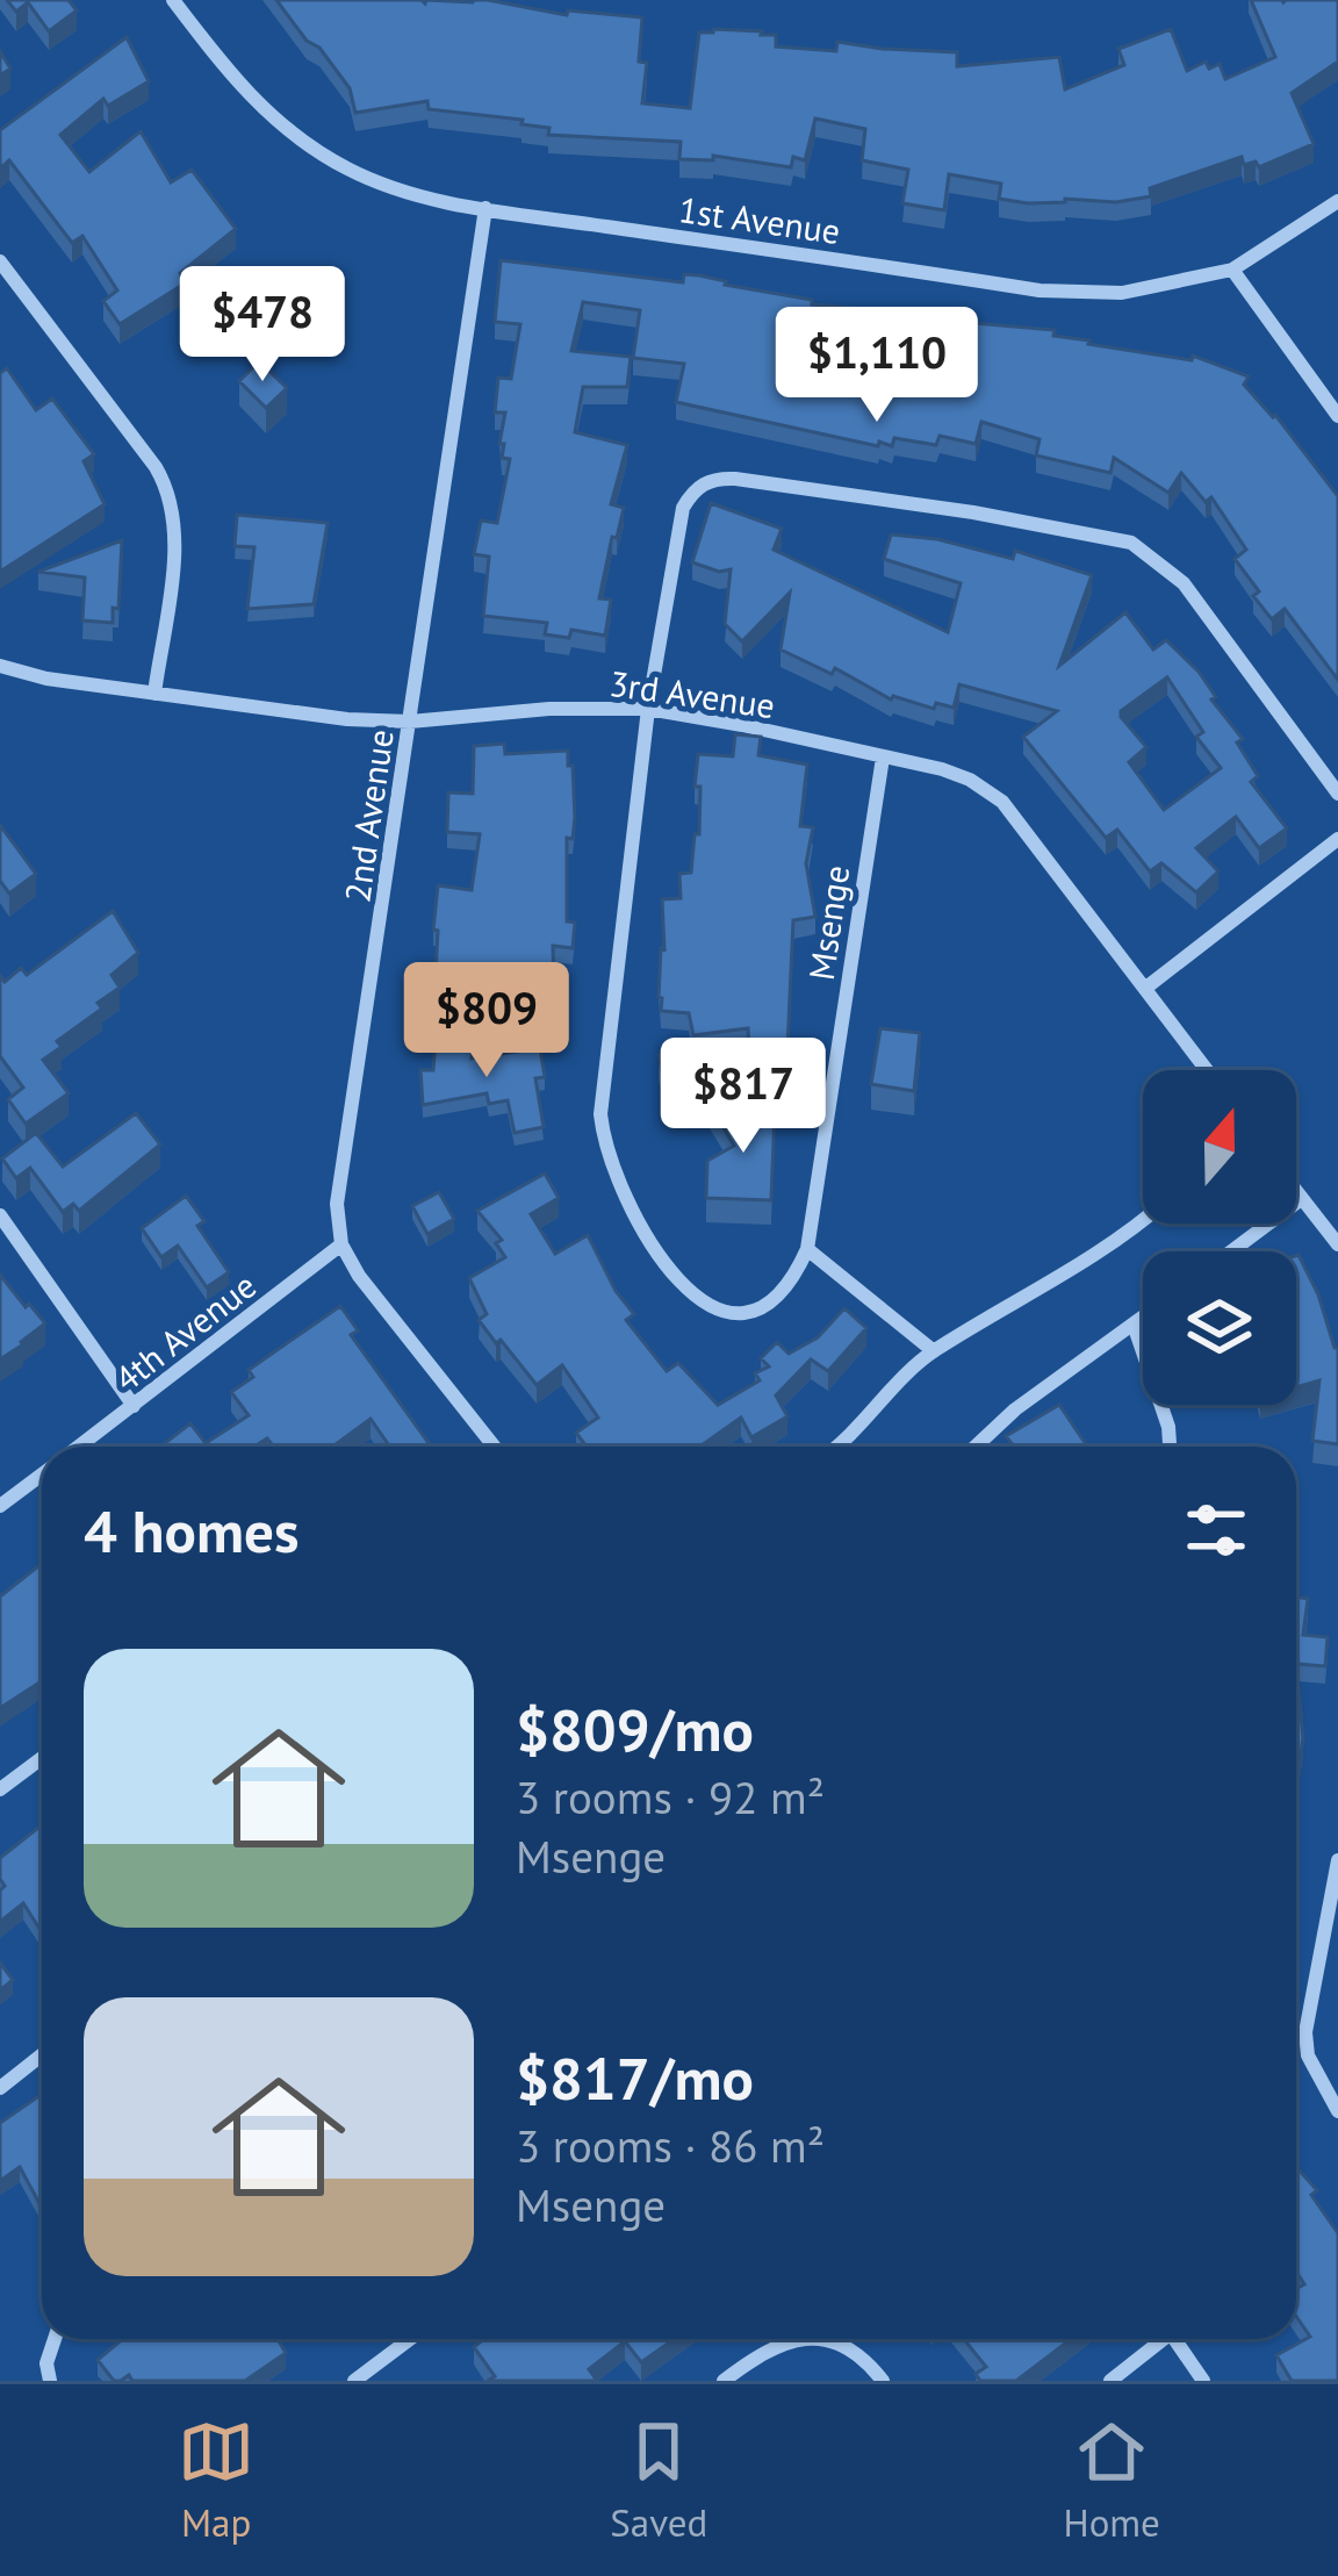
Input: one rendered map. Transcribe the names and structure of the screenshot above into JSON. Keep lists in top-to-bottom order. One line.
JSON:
{"streets":{"street":["1st Avenue","3rd Avenue","2nd Avenue","Msenge","4th Avenue"]},"crossings":[["1st Avenue","2nd Avenue"],["3rd Avenue","2nd Avenue"],["3rd Avenue","Msenge"],["2nd Avenue","4th Avenue"]],"north":"top","page":{"price":["$478","$1,110","$809","$817"],"heading":"4 homes","list":[{"name":"$809/mo","note":"3 rooms · 92 m² · Msenge"},{"name":"$817/mo","note":"3 rooms · 86 m² · Msenge"}],"tabs":["Map","Saved","Home"]}}
